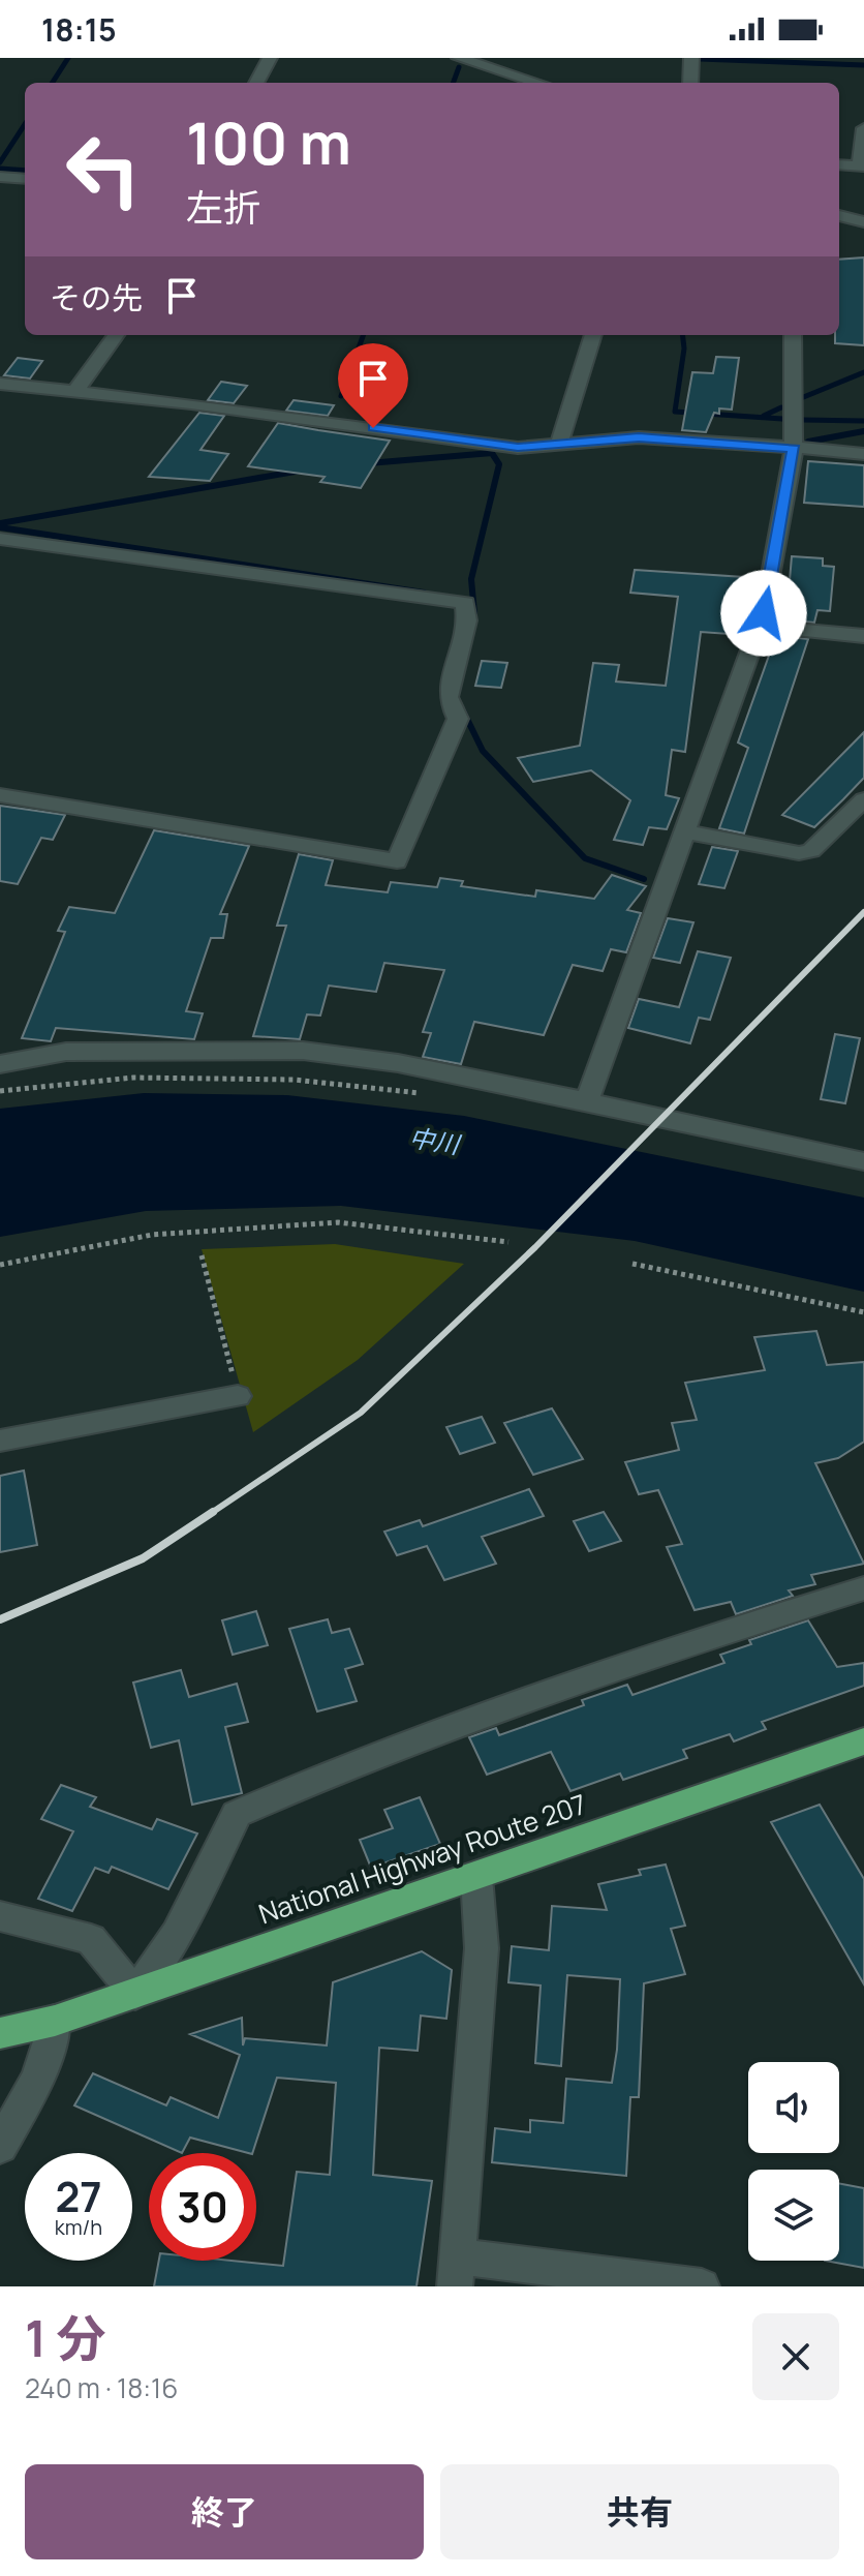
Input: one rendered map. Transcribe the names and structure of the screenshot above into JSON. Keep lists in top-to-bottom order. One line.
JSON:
{"streets":{"highway":["National Highway Route 207"]},"water":["中川"],"page":{"status":"18:15","turn":["100 m","左折"],"then":"その先","speed":"27 km/h","limit":"30","heading":["1 分","240 m · 18:16"],"buttons":["終了","共有"]}}
